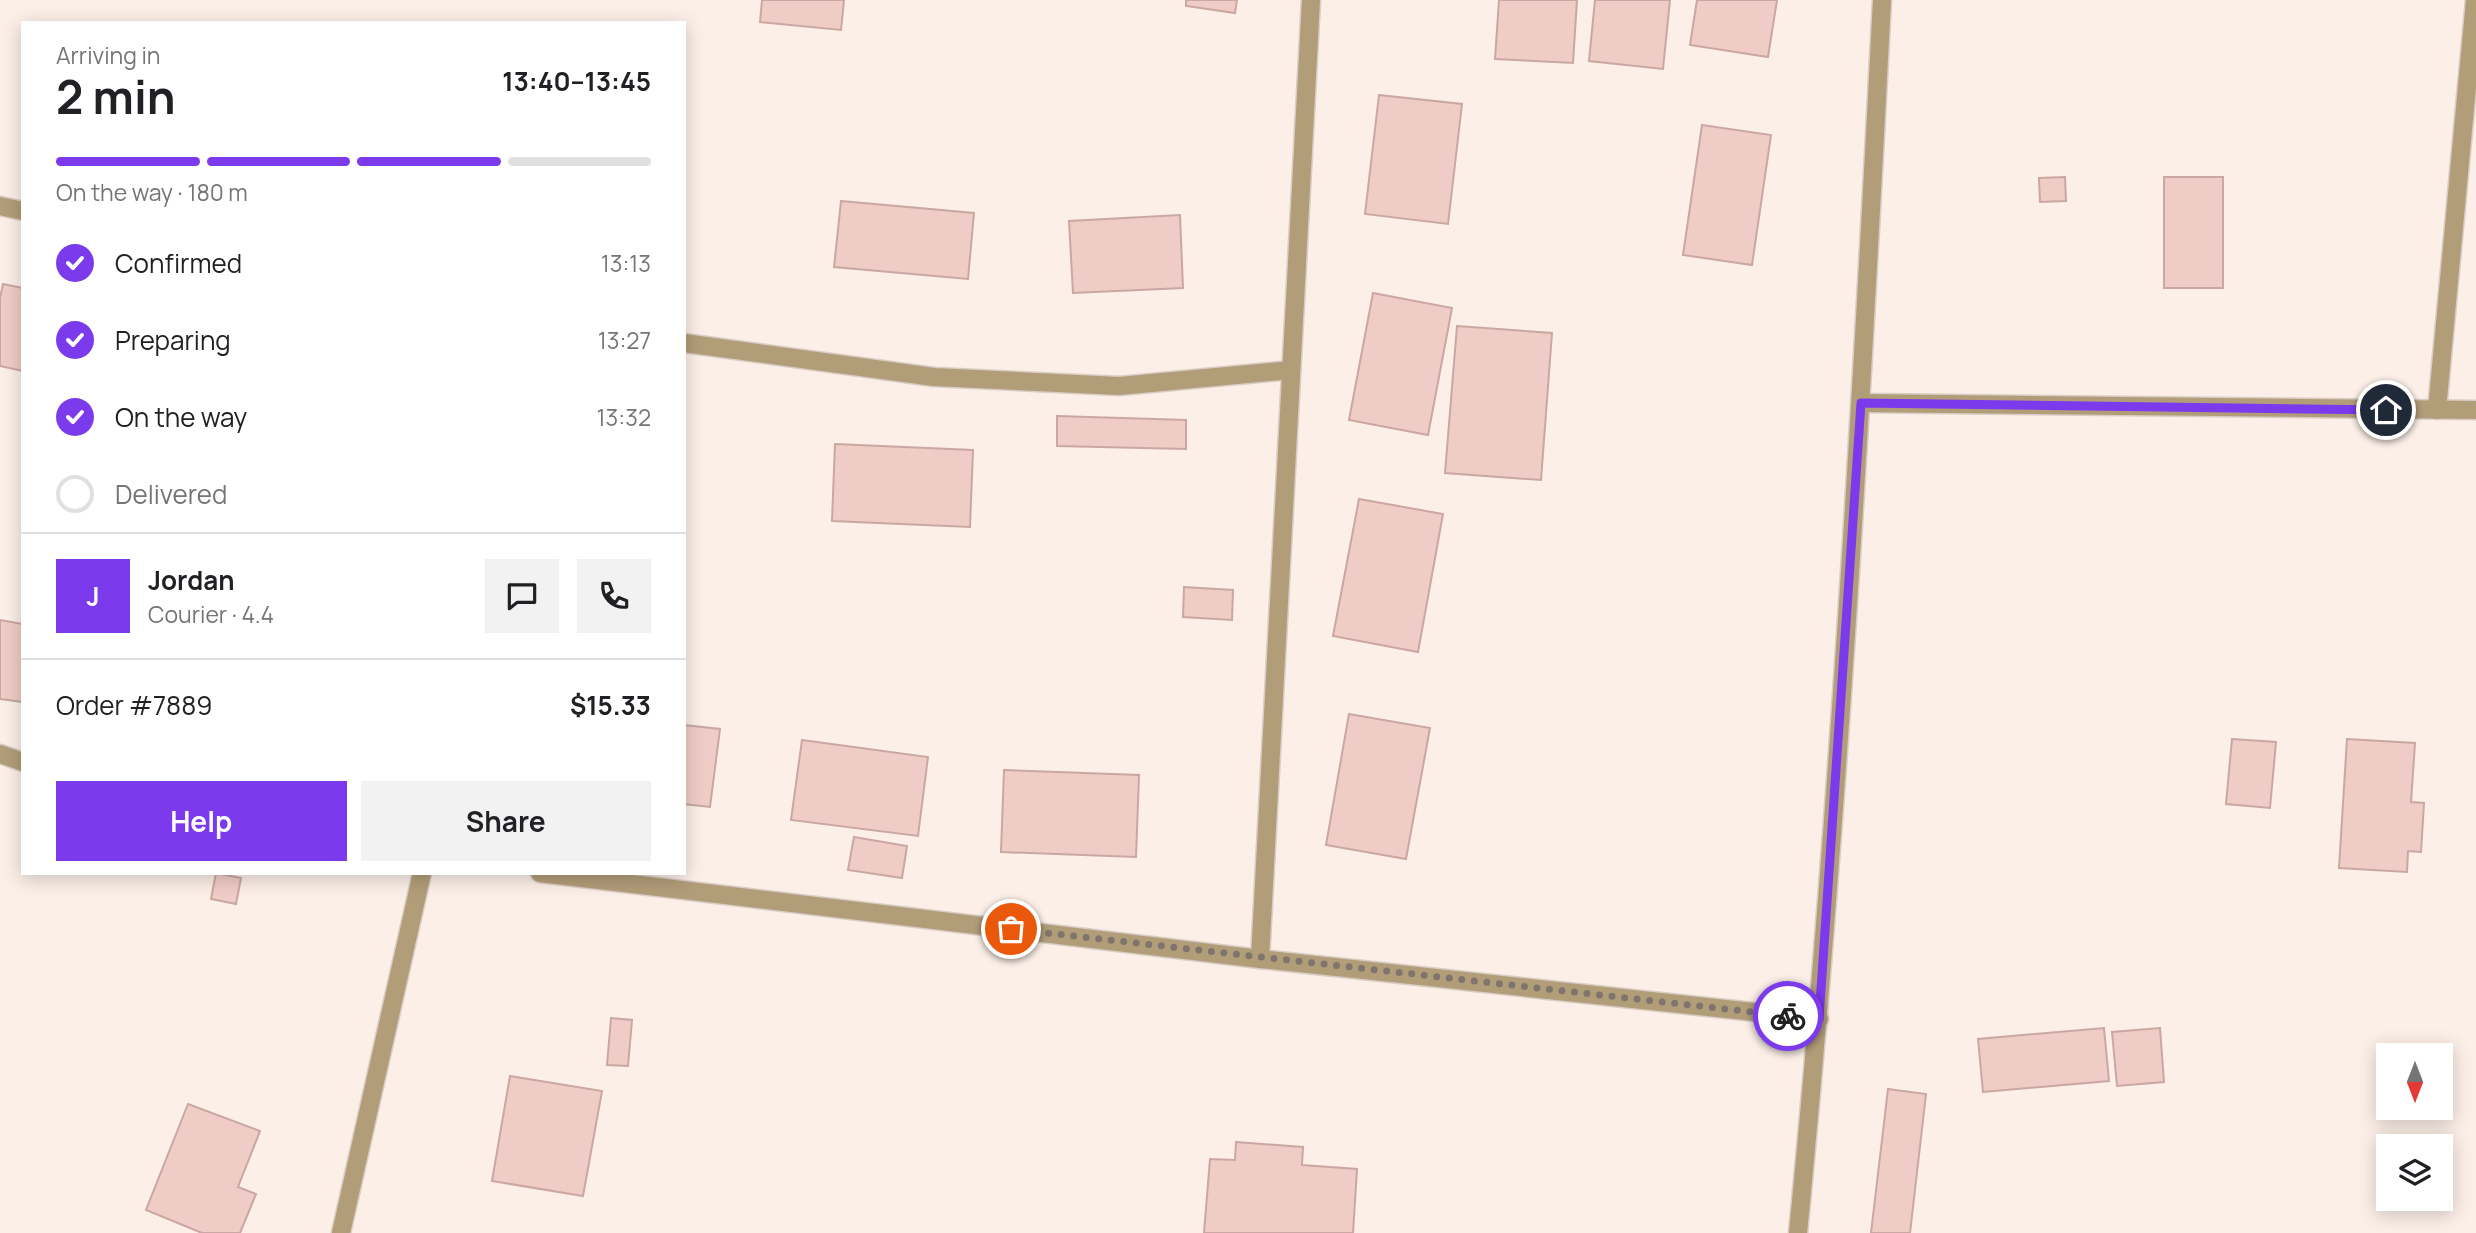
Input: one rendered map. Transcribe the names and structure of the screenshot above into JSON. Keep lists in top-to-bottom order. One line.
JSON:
{"north":"bottom","page":{"heading":["2 min","Arriving in","13:40–13:45"],"panel":["Jordan","Courier · 4.4","Order #7889","$15.33"],"bar":"On the way · 180 m","list":[["Confirmed","13:13"],["Preparing","13:27"],["On the way","13:32"],"Delivered"],"round":"J","buttons":["Help","Share"]}}
